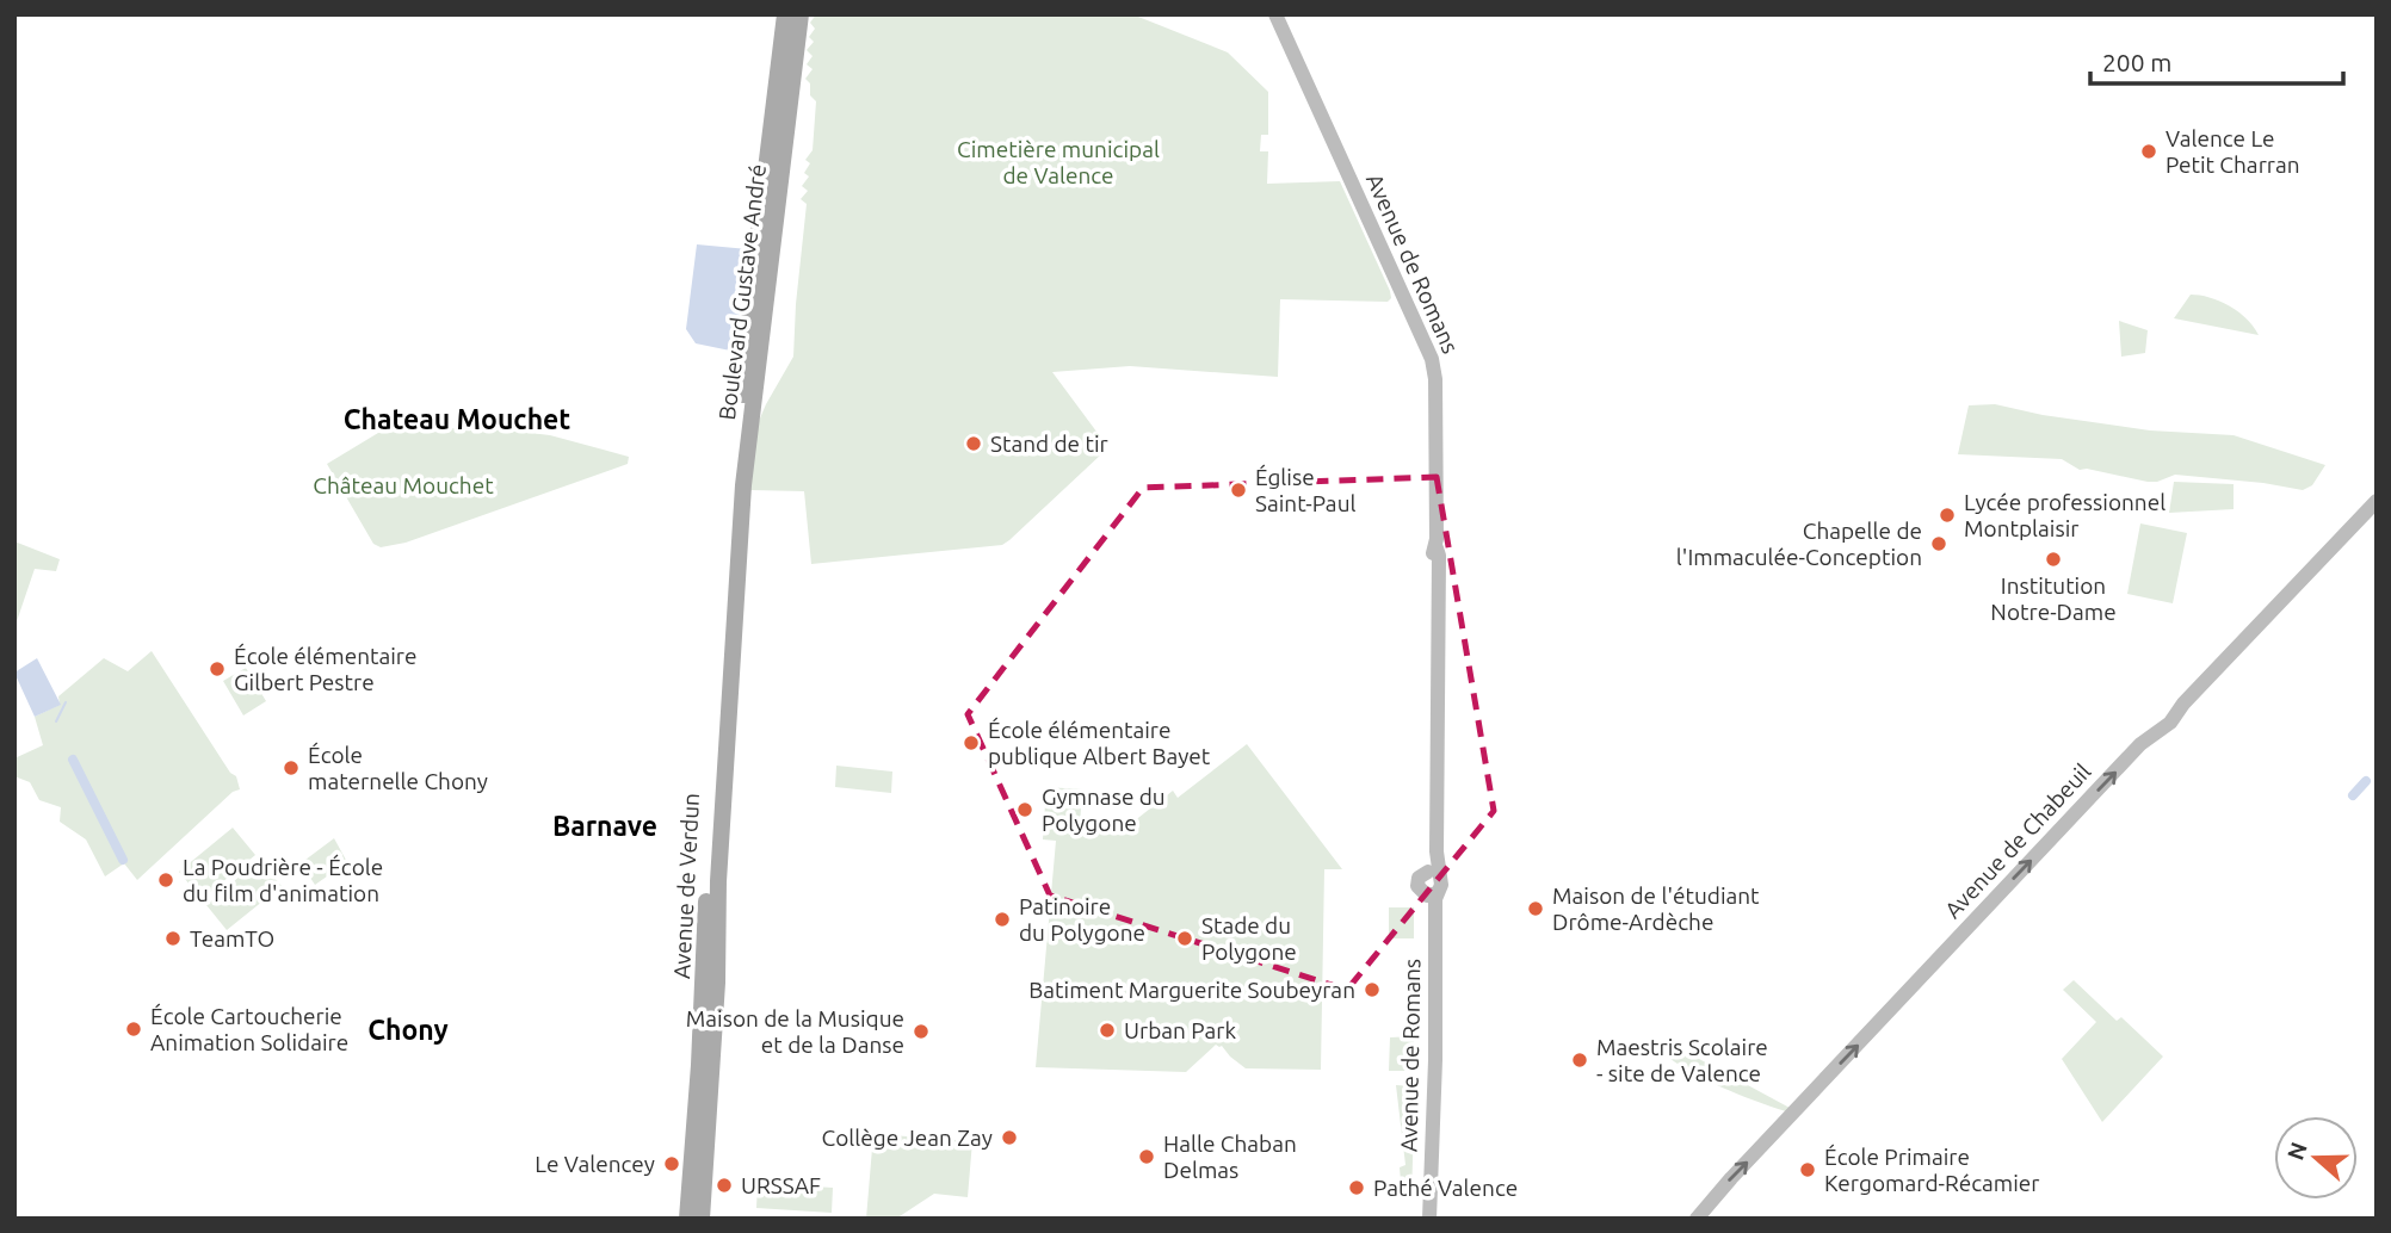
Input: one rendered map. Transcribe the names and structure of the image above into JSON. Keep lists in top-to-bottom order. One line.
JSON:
{"streets":{"main road":["Avenue de Romans","Boulevard Gustave André","Avenue de Chabeuil","Avenue de Verdun"]},"crossings":[["Boulevard Gustave André","Avenue de Verdun"]],"one_way":["Avenue de Chabeuil"],"districts":["Chateau Mouchet","Barnave","Chony"],"parks":["Cimetière municipal de Valence","Château Mouchet"],"places":["Valence Le Petit Charran","Stand de tir","Église Saint-Paul","Lycée professionnel Montplaisir","Chapelle de l'Immaculée-Conception","Institution Notre-Dame","École élémentaire Gilbert Pestre","École élémentaire publique Albert Bayet","École maternelle Chony","Gymnase du Polygone","La Poudrière - École du film d'animation","Maison de l'étudiant Drôme-Ardèche","Patinoire du Polygone","TeamTO","Stade du Polygone","Batiment Marguerite Soubeyran","École Cartoucherie Animation Solidaire","Urban Park","Maison de la Musique et de la Danse","Maestris Scolaire - site de Valence","Collège Jean Zay","Halle Chaban Delmas","Le Valencey","École Primaire Kergomard-Récamier","URSSAF","Pathé Valence"],"scale_bar":"200 m","north":"left"}
